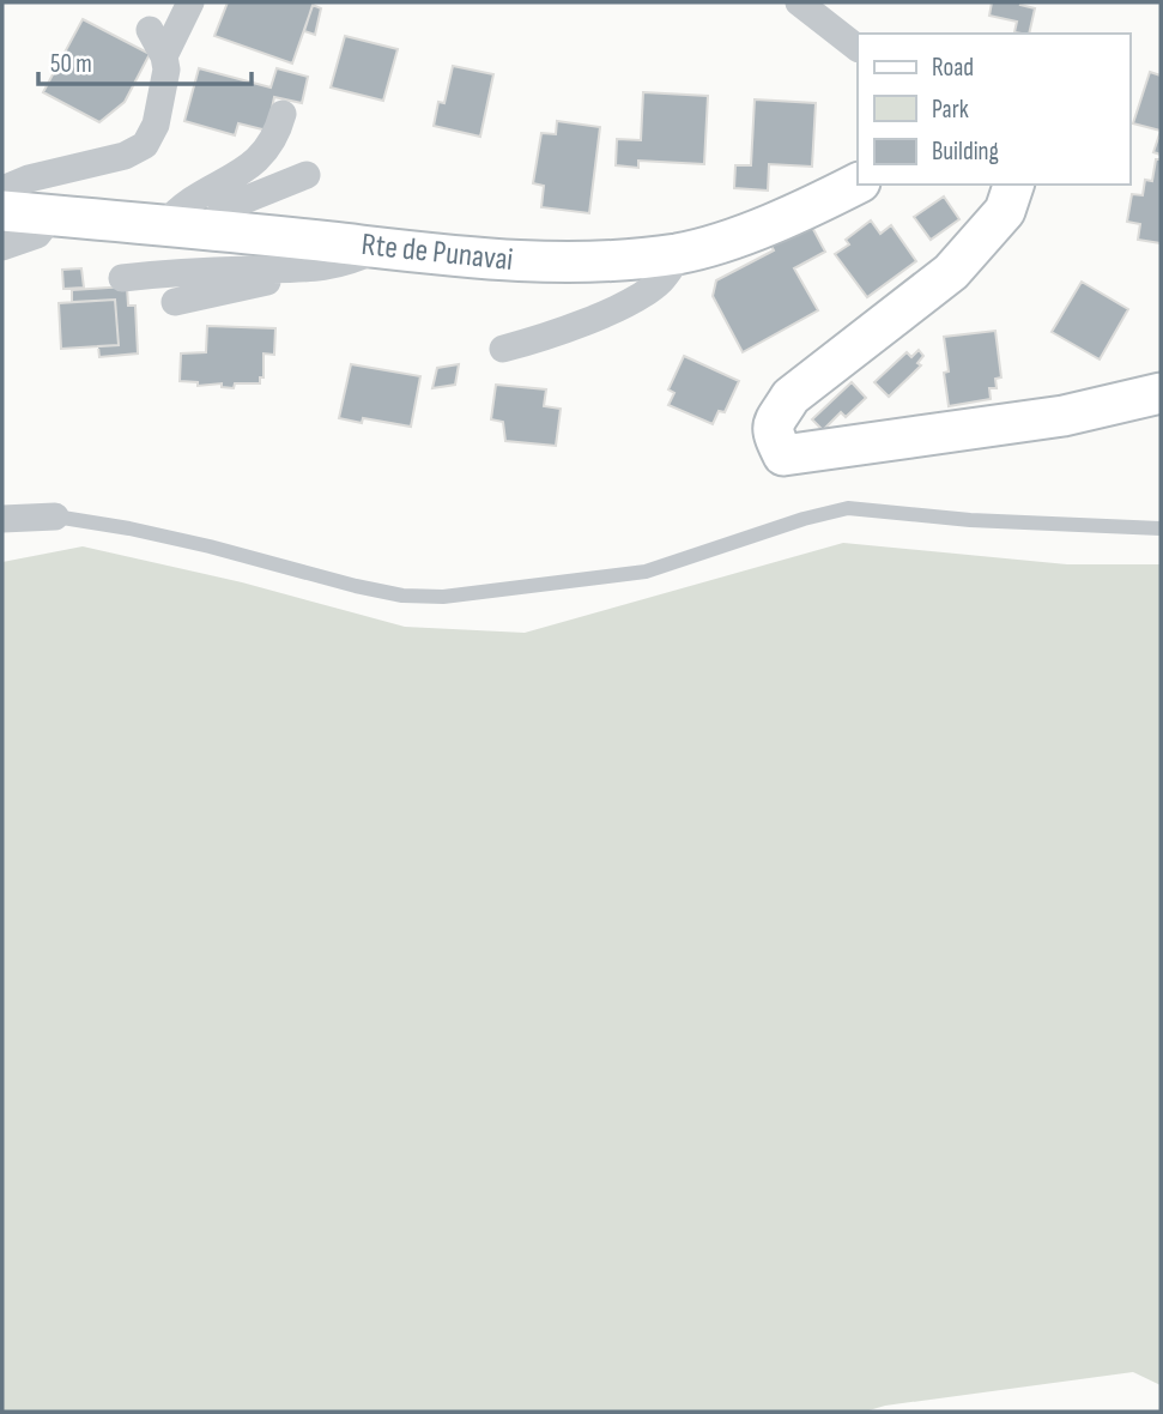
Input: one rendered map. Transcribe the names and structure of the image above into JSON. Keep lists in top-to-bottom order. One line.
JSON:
{"streets":{"main road":["Rte de Punavai"]},"legend":["Road","Park","Building"],"scale_bar":"50 m"}
